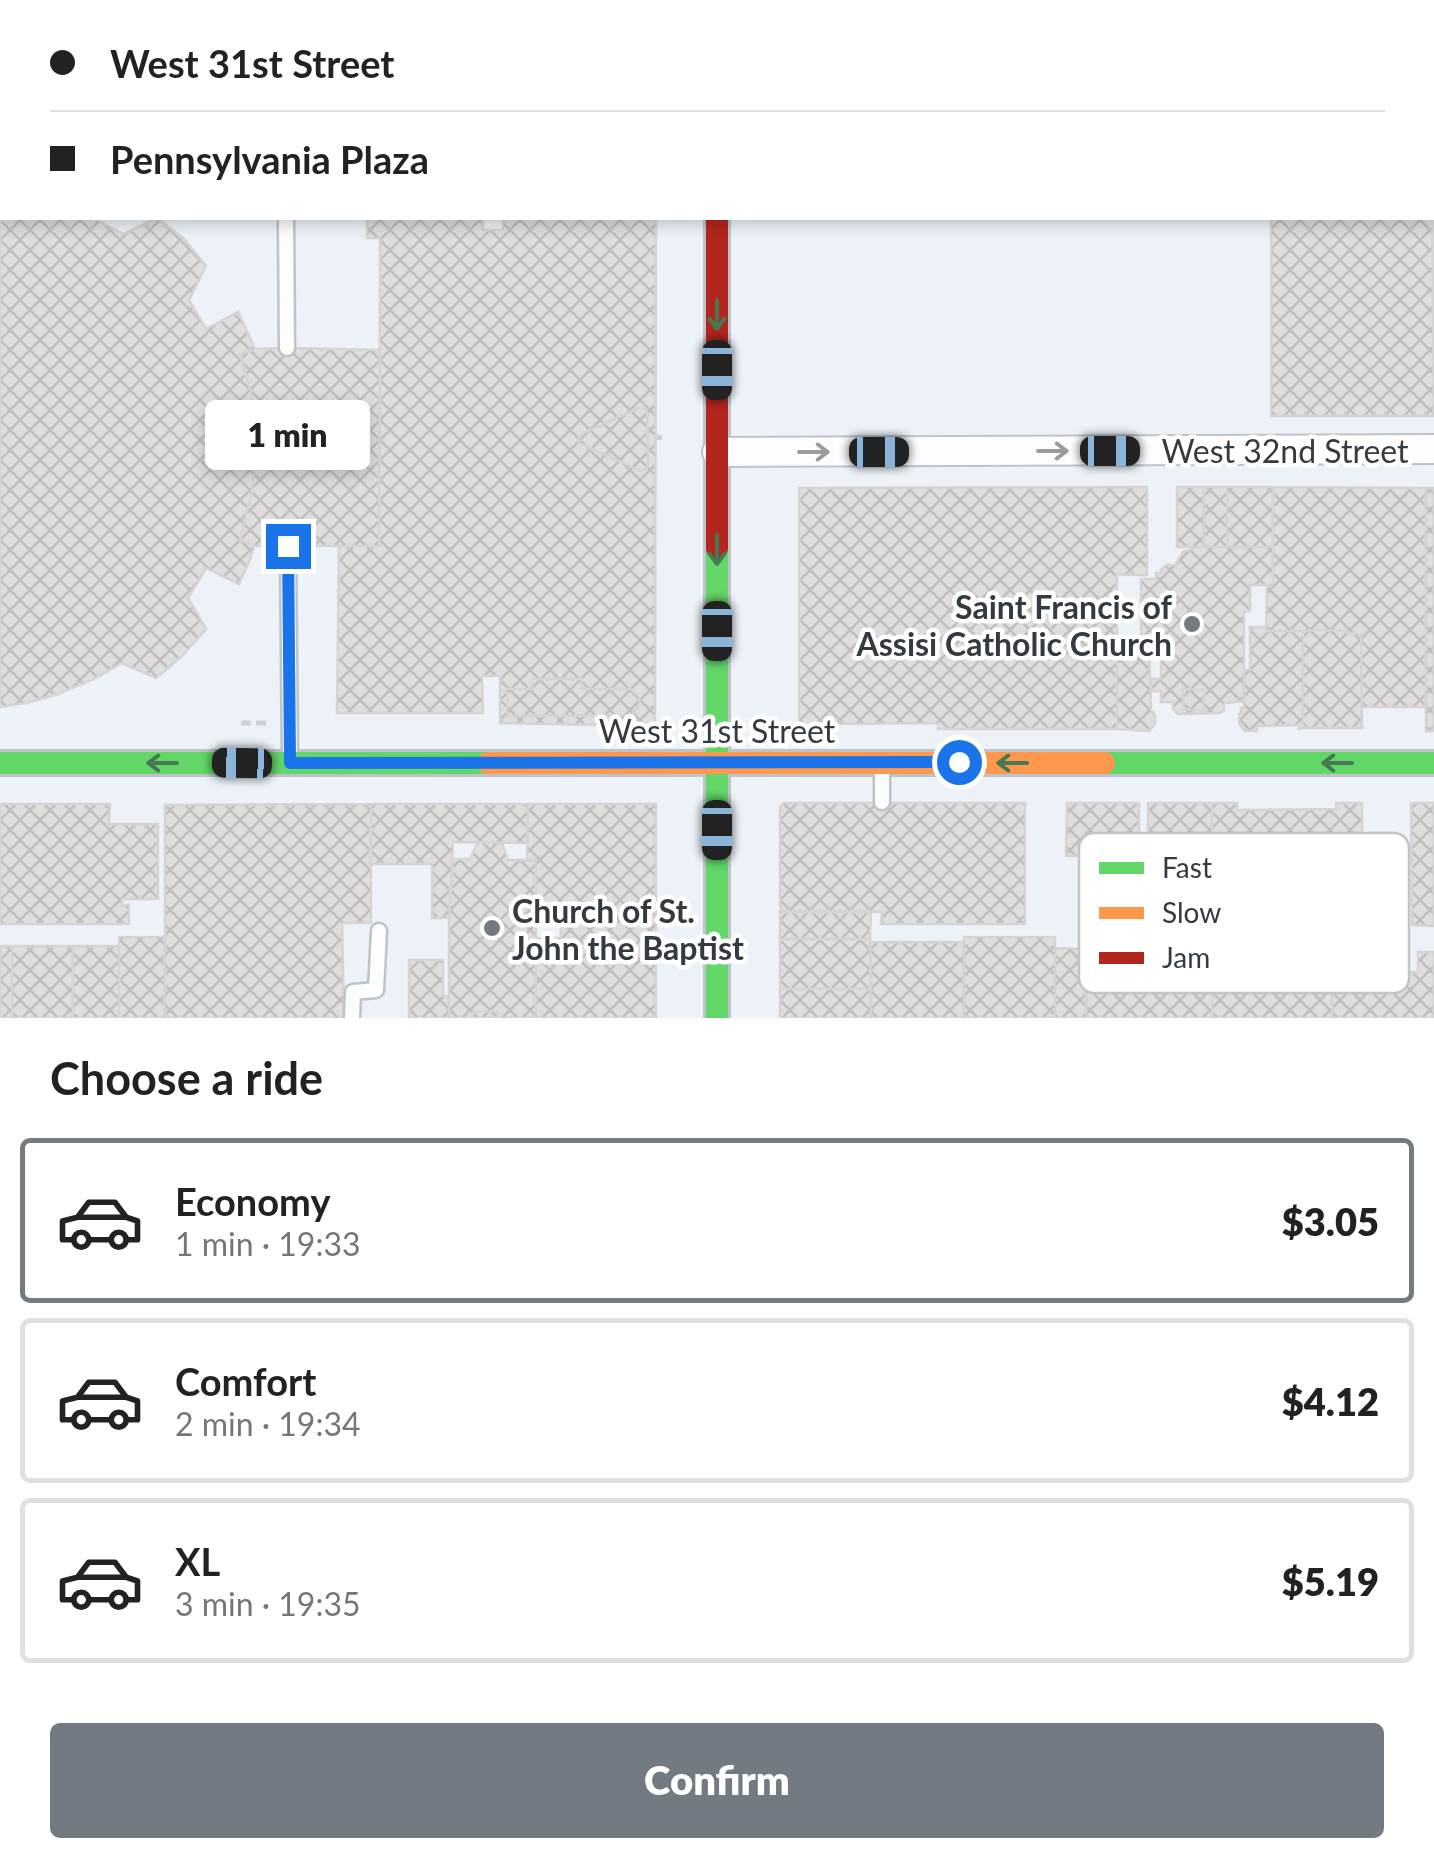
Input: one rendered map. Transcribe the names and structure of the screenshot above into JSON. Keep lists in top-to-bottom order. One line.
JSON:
{"streets":{"street":["West 32nd Street","West 31st Street"]},"one_way":["West 32nd Street","West 31st Street"],"places":["Saint Francis of Assisi Catholic Church","Church of St. John the Baptist"],"legend":["Fast","Slow","Jam"],"page":{"banner":["West 31st Street","Pennsylvania Plaza"],"bubble":"1 min","heading":"Choose a ride","list":[{"name":"Economy","note":"1 min · 19:33","value":"$3.05"},{"name":"Comfort","note":"2 min · 19:34","value":"$4.12"},{"name":"XL","note":"3 min · 19:35","value":"$5.19"}],"buttons":"Confirm"}}
